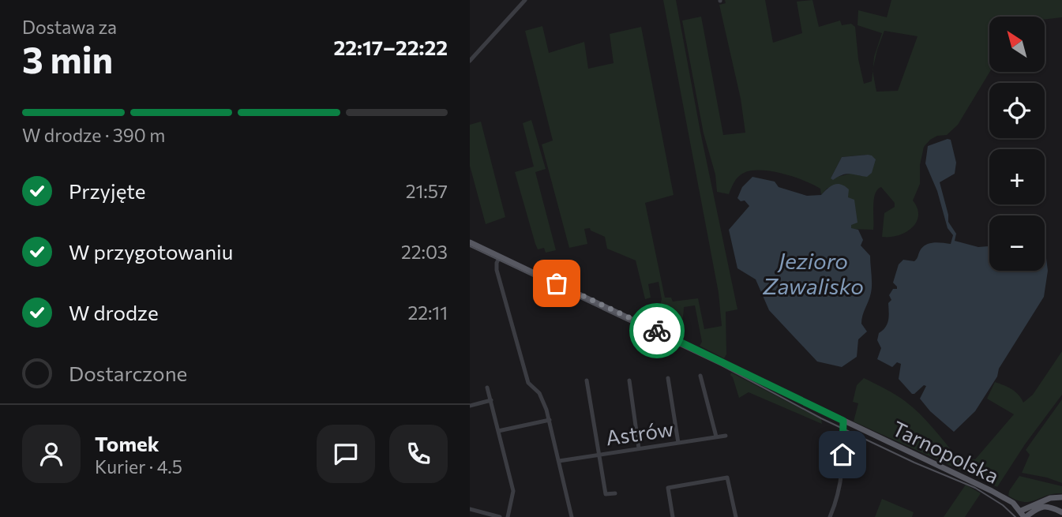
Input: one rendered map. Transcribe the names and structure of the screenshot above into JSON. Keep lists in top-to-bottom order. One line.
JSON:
{"streets":{"main road":["Tarnopolska"],"street":["Astrów"]},"water":["Jezioro Zawalisko"],"north":"top left","page":{"heading":["3 min","Dostawa za","22:17–22:22"],"panel":["Tomek","Kurier · 4.5"],"map_buttons":["+","−"],"bar":"W drodze · 390 m","list":[["Przyjęte","21:57"],["W przygotowaniu","22:03"],["W drodze","22:11"],"Dostarczone"]}}
